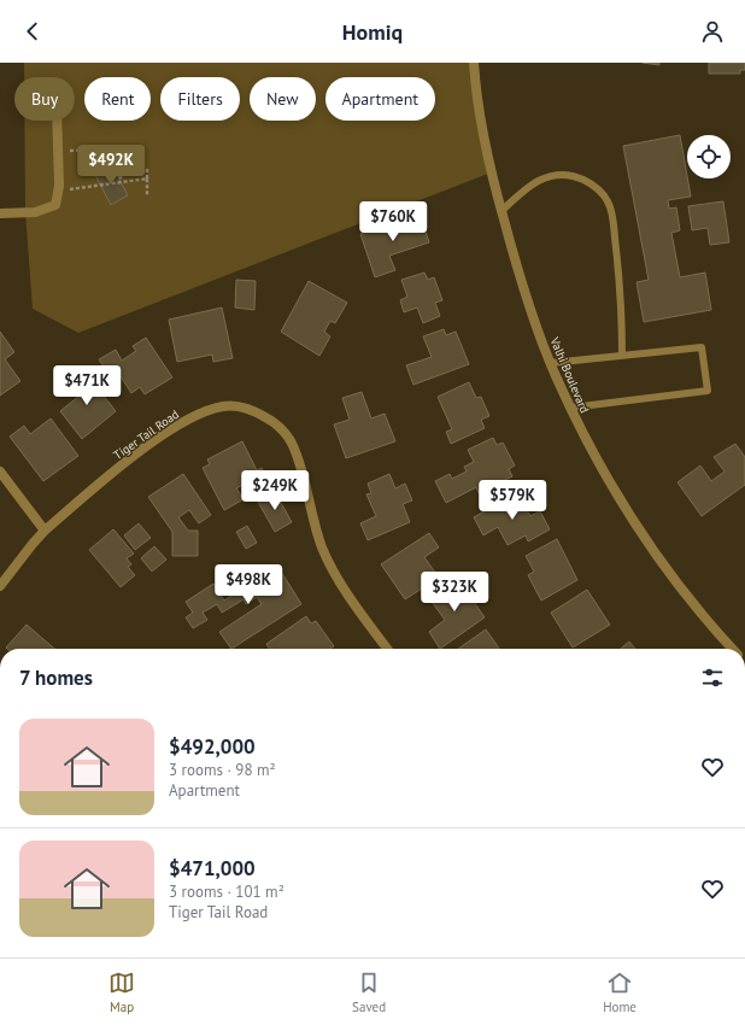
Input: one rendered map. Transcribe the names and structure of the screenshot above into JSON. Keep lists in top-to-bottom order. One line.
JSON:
{"streets":{"street":["Valhi Boulevard","Tiger Tail Road"]},"page":{"header":"Homiq","chip":["Buy","Rent","Filters","New","Apartment"],"price":["$492K","$760K","$471K","$249K","$579K","$498K","$323K"],"heading":"7 homes","list":[{"name":"$492,000","note":"3 rooms · 98 m² · Apartment"},{"name":"$471,000","note":"3 rooms · 101 m² · Tiger Tail Road"}],"tabs":["Map","Saved","Home"]}}
